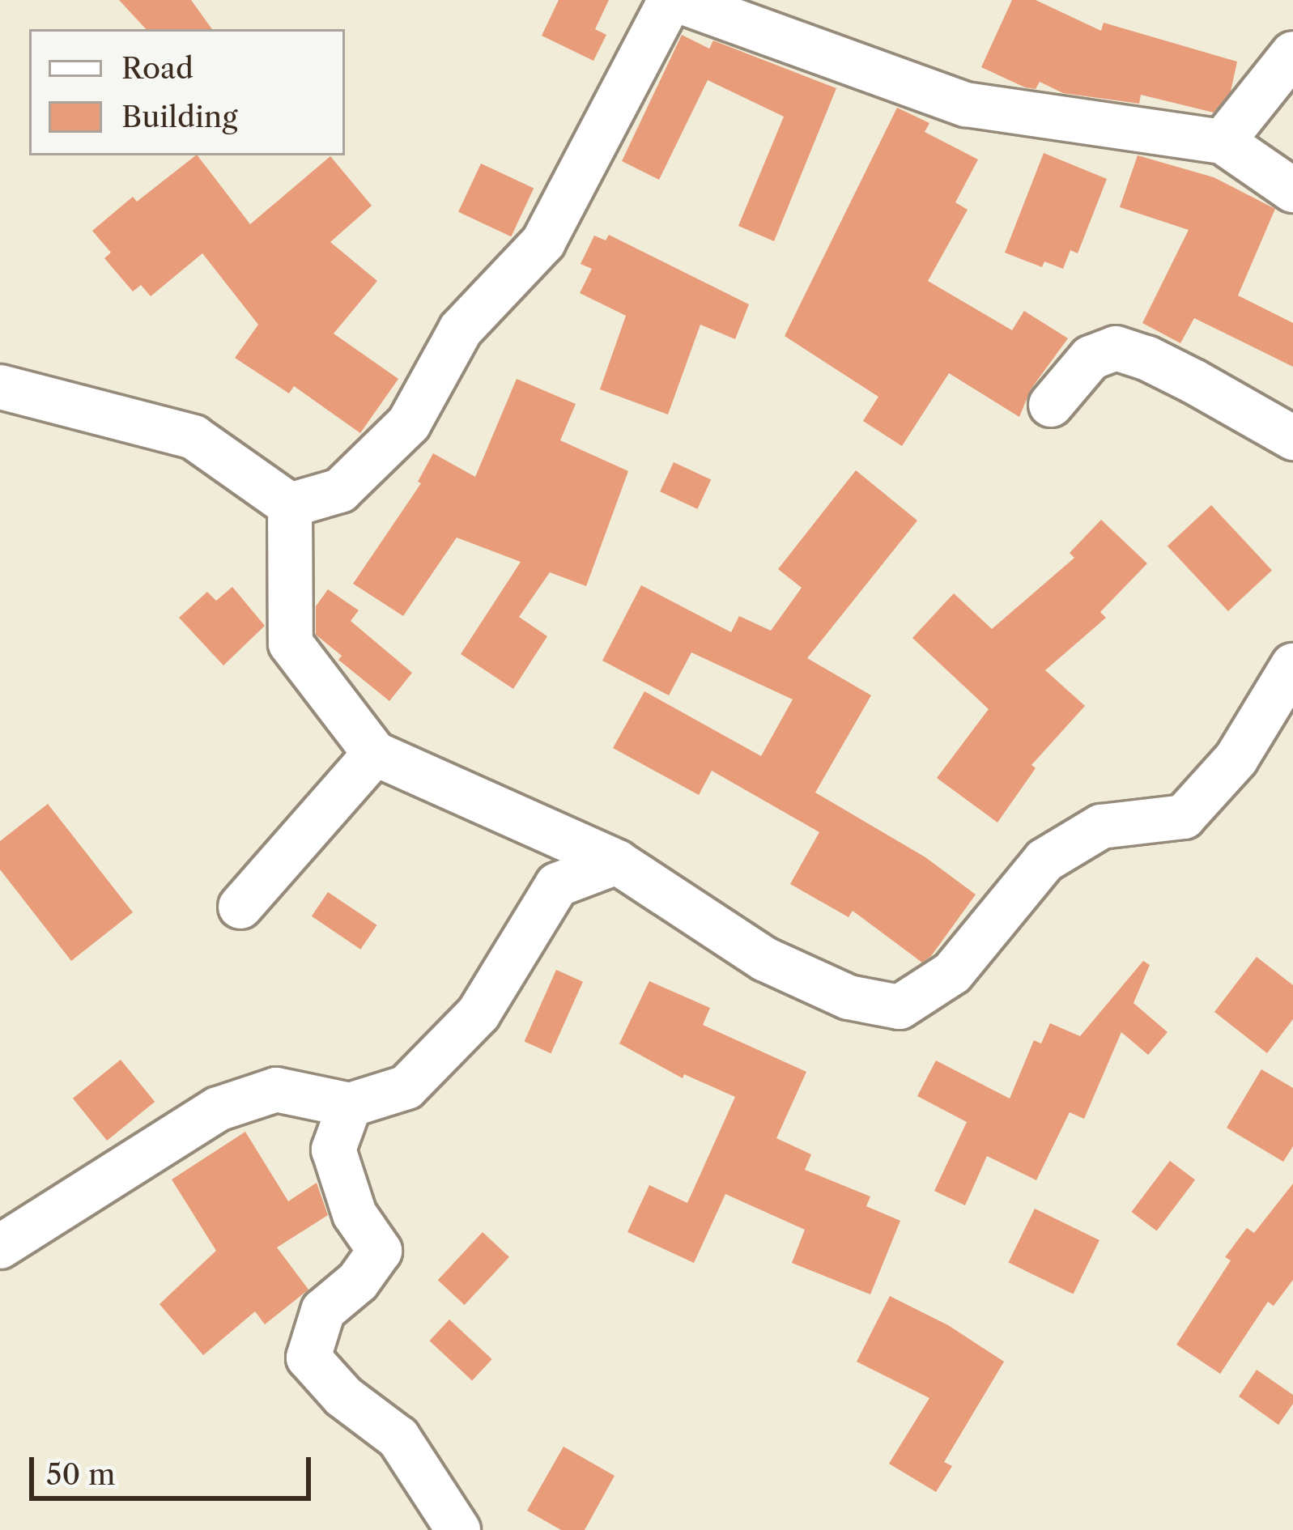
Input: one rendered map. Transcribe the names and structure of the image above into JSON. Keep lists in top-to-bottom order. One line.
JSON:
{"legend":["Road","Building"],"scale_bar":"50 m"}
